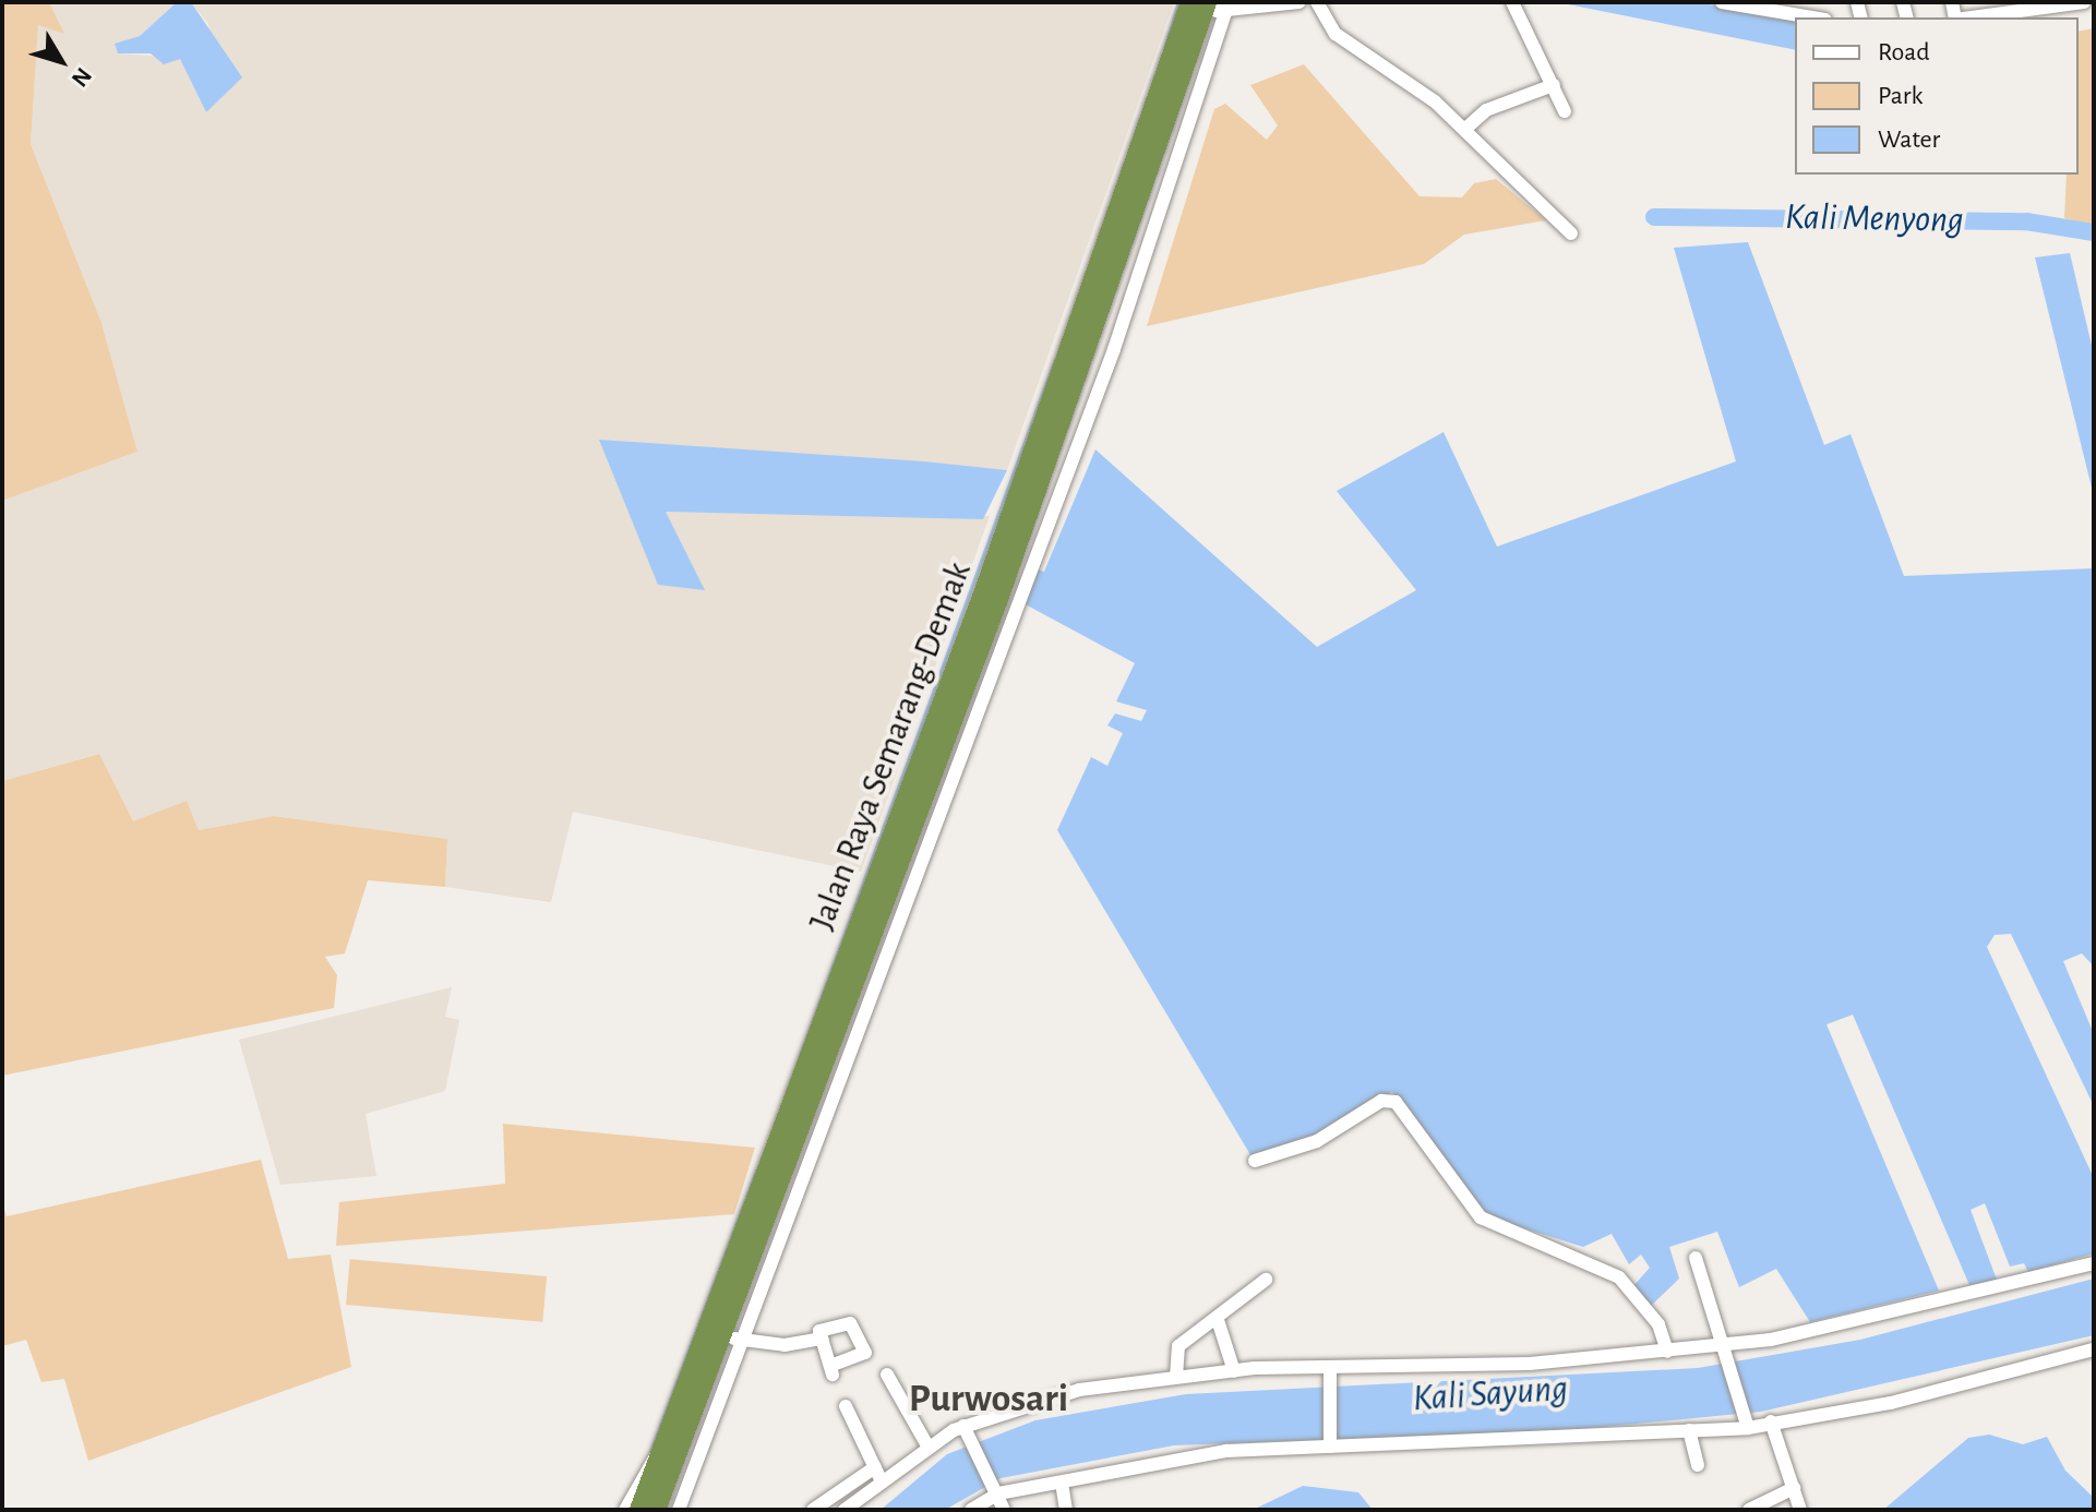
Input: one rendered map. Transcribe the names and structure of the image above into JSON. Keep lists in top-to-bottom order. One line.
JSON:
{"streets":{"highway":["Jalan Raya Semarang-Demak"]},"districts":["Purwosari"],"water":["Kali Menyong","Kali Sayung"],"legend":["Road","Park","Water"],"north":"bottom right"}
